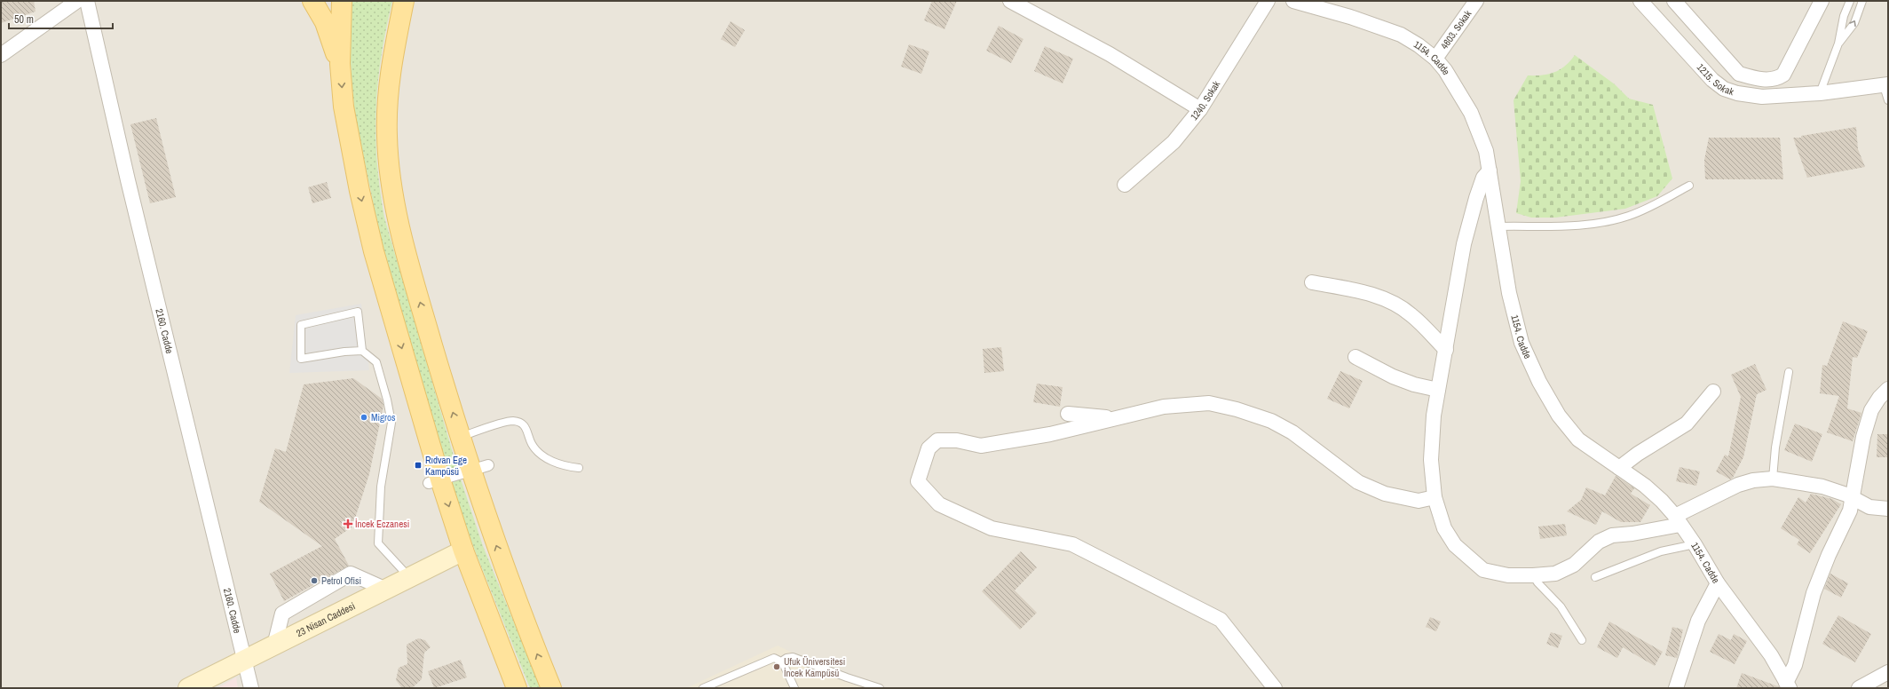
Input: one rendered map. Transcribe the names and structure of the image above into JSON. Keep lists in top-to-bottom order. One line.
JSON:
{"streets":{"main road":["23 Nisan Caddesi"],"street":["4603. Sokak","1154. Cadde","1215. Sokak","1240. Sokak","2160. Cadde"]},"crossings":[["4603. Sokak","1154. Cadde"],["2160. Cadde","23 Nisan Caddesi"]],"places":{"other":["Migros","Petrol Ofisi","Ufuk Üniversitesi İncek Kampüsü"],"transit":["Rıdvan Ege Kampüsü"],"health":["İncek Eczanesi"]},"scale_bar":"50 m"}
